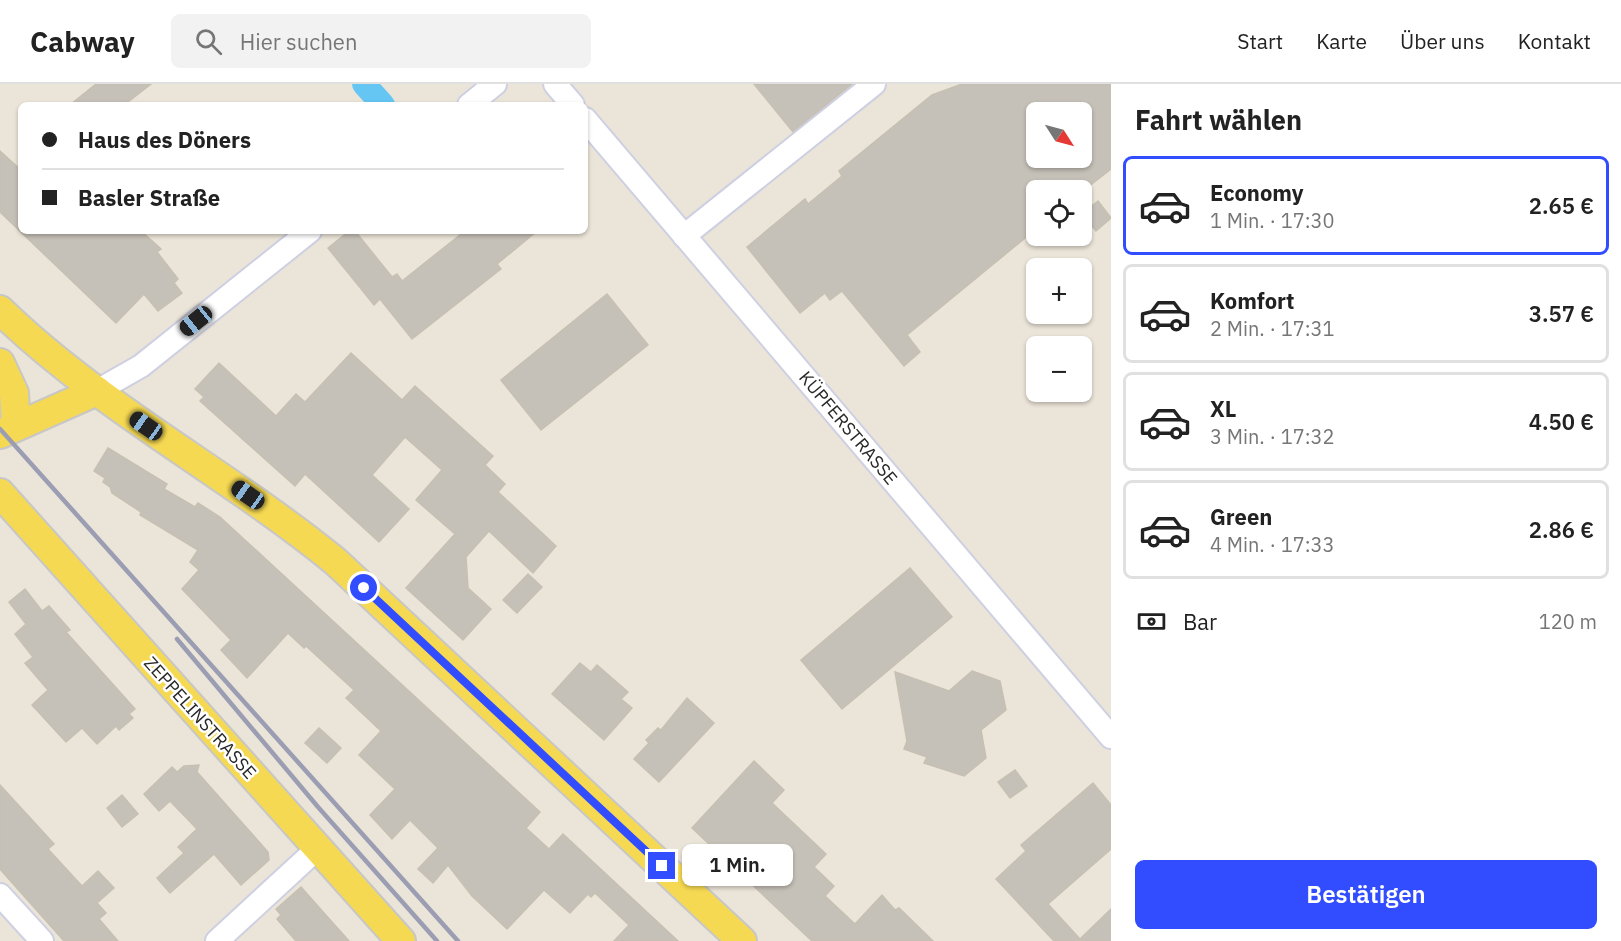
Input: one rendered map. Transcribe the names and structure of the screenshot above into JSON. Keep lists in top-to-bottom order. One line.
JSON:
{"streets":{"main road":["ZEPPELINSTRASSE"],"street":["KÜPFERSTRASSE"]},"north":"bottom right","page":{"header":"Cabway","search":"Hier suchen","nav":["Start","Karte","Über uns","Kontakt"],"heading":"Fahrt wählen","map_buttons":["+","−"],"banner":["Haus des Döners","Basler Straße"],"list":[{"name":"Economy","note":"1 Min. · 17:30","value":"2.65 €"},{"name":"Komfort","note":"2 Min. · 17:31","value":"3.57 €"},{"name":"XL","note":"3 Min. · 17:32","value":"4.50 €"},{"name":"Green","note":"4 Min. · 17:33","value":"2.86 €"}],"pay":["Bar","120 m"],"bubble":"1 Min.","buttons":"Bestätigen"}}
